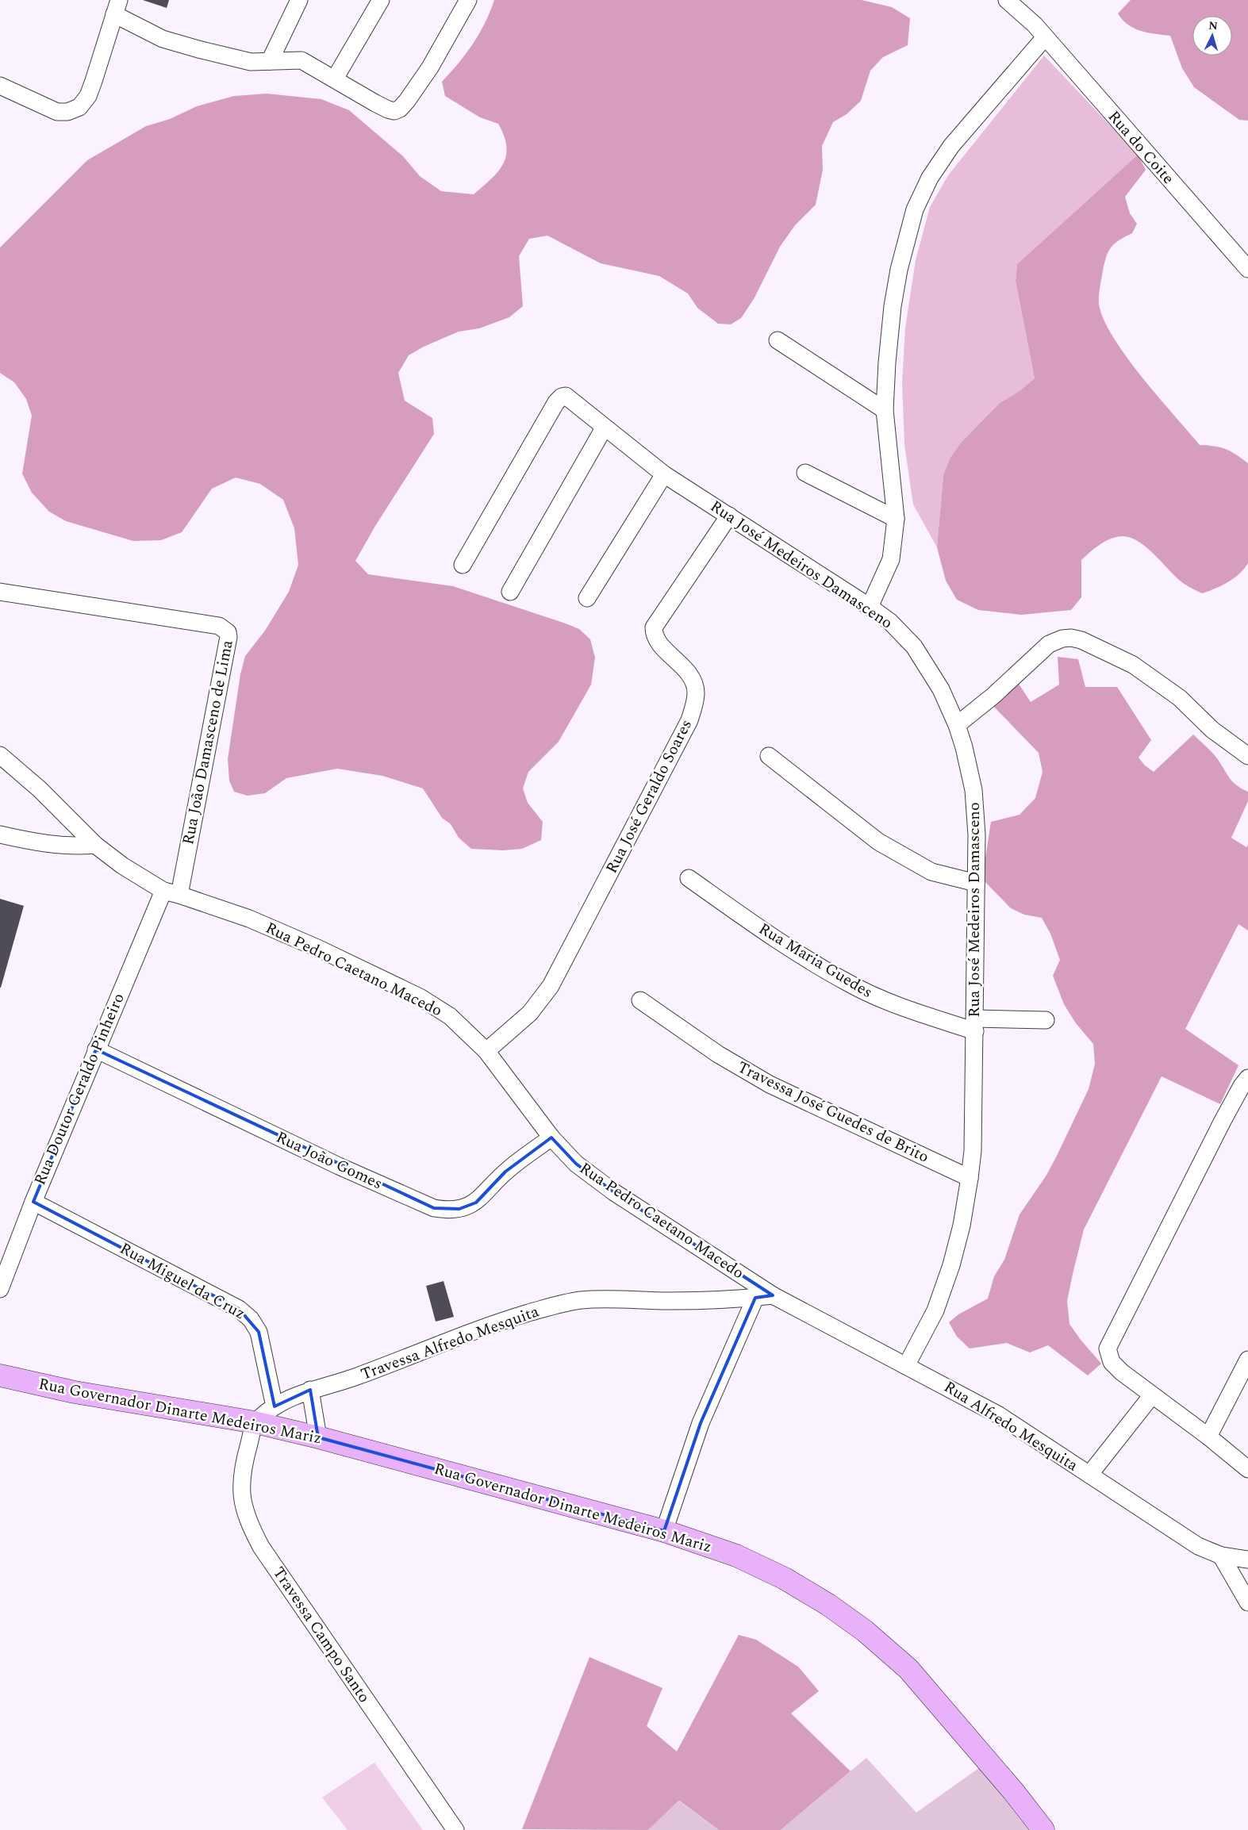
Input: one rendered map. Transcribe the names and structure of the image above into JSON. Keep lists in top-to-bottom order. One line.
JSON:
{"streets":{"main road":["Rua Governador Dinarte Medeiros Mariz"],"street":["Rua do Coite","Rua José Medeiros Damasceno","Rua João Damasceno de Lima","Rua José Geraldo Soares","Rua Maria Guedes","Rua Pedro Caetano Macedo","Rua Doutor Geraldo Pinheiro","Travessa José Guedes de Brito","Rua João Gomes","Rua Miguel da Cruz","Travessa Alfredo Mesquita","Rua Alfredo Mesquita","Travessa Campo Santo"]},"crossings":[["Rua José Medeiros Damasceno","Rua José Geraldo Soares"],["Rua José Medeiros Damasceno","Rua Maria Guedes"],["Rua José Medeiros Damasceno","Travessa José Guedes de Brito"],["Rua José Medeiros Damasceno","Rua Alfredo Mesquita"],["Rua João Damasceno de Lima","Rua Pedro Caetano Macedo"],["Rua João Damasceno de Lima","Rua Doutor Geraldo Pinheiro"],["Rua José Geraldo Soares","Rua Pedro Caetano Macedo"],["Rua Pedro Caetano Macedo","Rua Doutor Geraldo Pinheiro"],["Rua Pedro Caetano Macedo","Rua João Gomes"],["Rua Pedro Caetano Macedo","Travessa Alfredo Mesquita"],["Rua Pedro Caetano Macedo","Rua Alfredo Mesquita"],["Rua Doutor Geraldo Pinheiro","Rua João Gomes"],["Rua Doutor Geraldo Pinheiro","Rua Miguel da Cruz"],["Rua Miguel da Cruz","Travessa Alfredo Mesquita"],["Travessa Alfredo Mesquita","Rua Governador Dinarte Medeiros Mariz"],["Travessa Alfredo Mesquita","Rua Alfredo Mesquita"],["Travessa Alfredo Mesquita","Travessa Campo Santo"],["Rua Governador Dinarte Medeiros Mariz","Travessa Campo Santo"]],"north":"top"}
